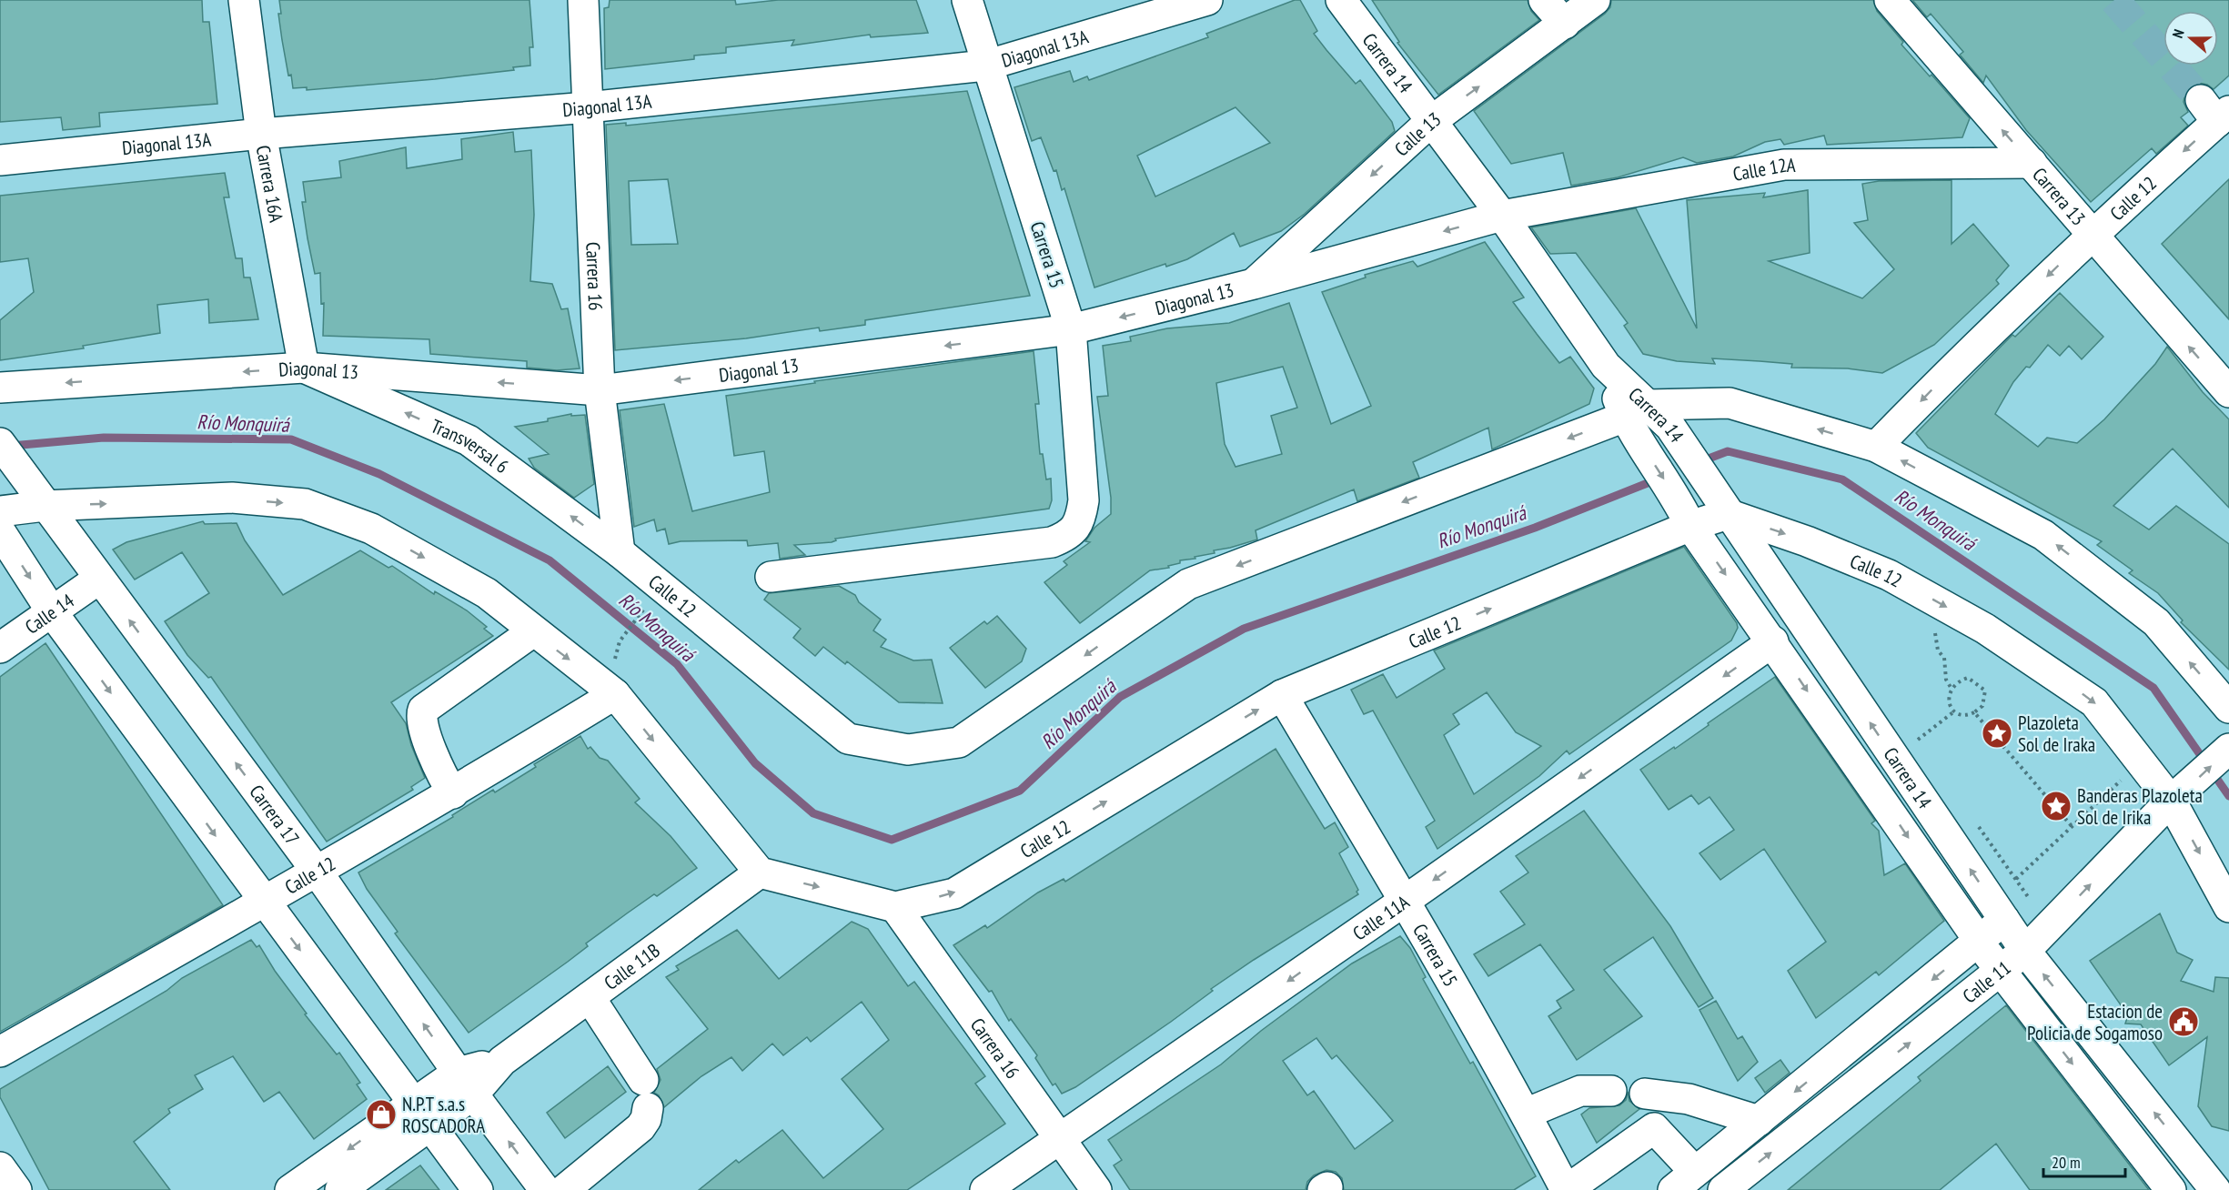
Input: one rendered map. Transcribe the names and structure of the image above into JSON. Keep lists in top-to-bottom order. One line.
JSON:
{"streets":{"street":["Diagonal 13A","Carrera 14","Calle 13","Calle 12A","Carrera 16A","Carrera 13","Calle 12","Carrera 15","Carrera 16","Diagonal 13","Transversal 6","Calle 14","Carrera 17","Calle 11A","Calle 11B","Calle 11"]},"crossings":[["Diagonal 13A","Carrera 16A"],["Diagonal 13A","Carrera 15"],["Diagonal 13A","Carrera 16"],["Carrera 14","Calle 13"],["Carrera 14","Calle 12A"],["Carrera 14","Calle 12"],["Carrera 14","Diagonal 13"],["Carrera 14","Calle 11A"],["Carrera 14","Calle 11"],["Calle 13","Diagonal 13"],["Calle 12A","Carrera 13"],["Calle 12A","Diagonal 13"],["Carrera 16A","Diagonal 13"],["Carrera 16A","Transversal 6"],["Carrera 13","Calle 12"],["Calle 12","Carrera 15"],["Calle 12","Carrera 16"],["Calle 12","Transversal 6"],["Calle 12","Carrera 17"],["Calle 12","Calle 11B"],["Calle 12","Calle 11"],["Carrera 15","Diagonal 13"],["Carrera 15","Calle 11A"],["Carrera 16","Diagonal 13"],["Carrera 16","Transversal 6"],["Carrera 16","Calle 11A"],["Diagonal 13","Transversal 6"],["Calle 14","Carrera 17"],["Carrera 17","Calle 11B"]],"one_way":["Carrera 13","Diagonal 13","Calle 11A"],"water":["Río Monquirá"],"places":{"place":["Plazoleta Sol de Iraka","Banderas Plazoleta Sol de Irika"],"public building":["Estacion de Policia de Sogamoso"],"shop":["N.P.T s.a.s ROSCADORA"]},"scale_bar":"20 m","north":"left"}
